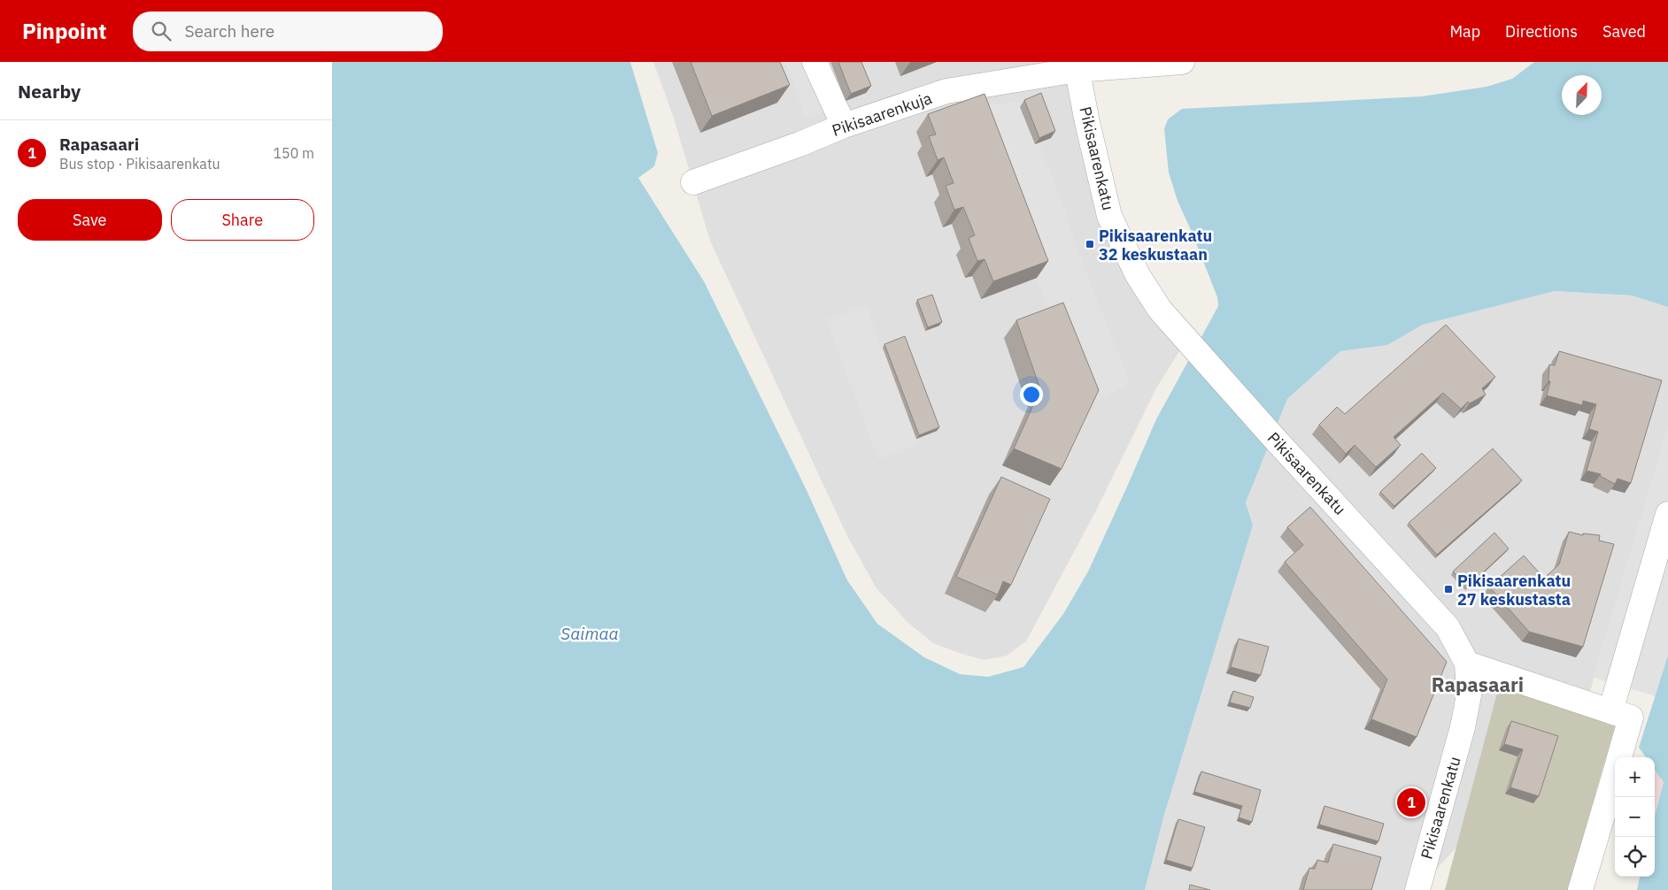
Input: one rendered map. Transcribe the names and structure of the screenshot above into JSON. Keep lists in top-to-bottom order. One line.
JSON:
{"streets":{"street":["Pikisaarenkuja","Pikisaarenkatu"]},"crossings":[["Pikisaarenkuja","Pikisaarenkatu"]],"districts":["Rapasaari"],"water":["Saimaa"],"places":{"transit":["Pikisaarenkatu 32 keskustaan","Pikisaarenkatu 27 keskustasta"]},"north":"top right","page":{"header":"Pinpoint","search":"Search here","nav":["Map","Directions","Saved"],"heading":"Nearby","list":[{"mark":"1","name":"Rapasaari","note":"Bus stop · Pikisaarenkatu","value":"150 m"}],"buttons":["Save","Share"],"map_buttons":["+","−"],"pins":"1"}}
